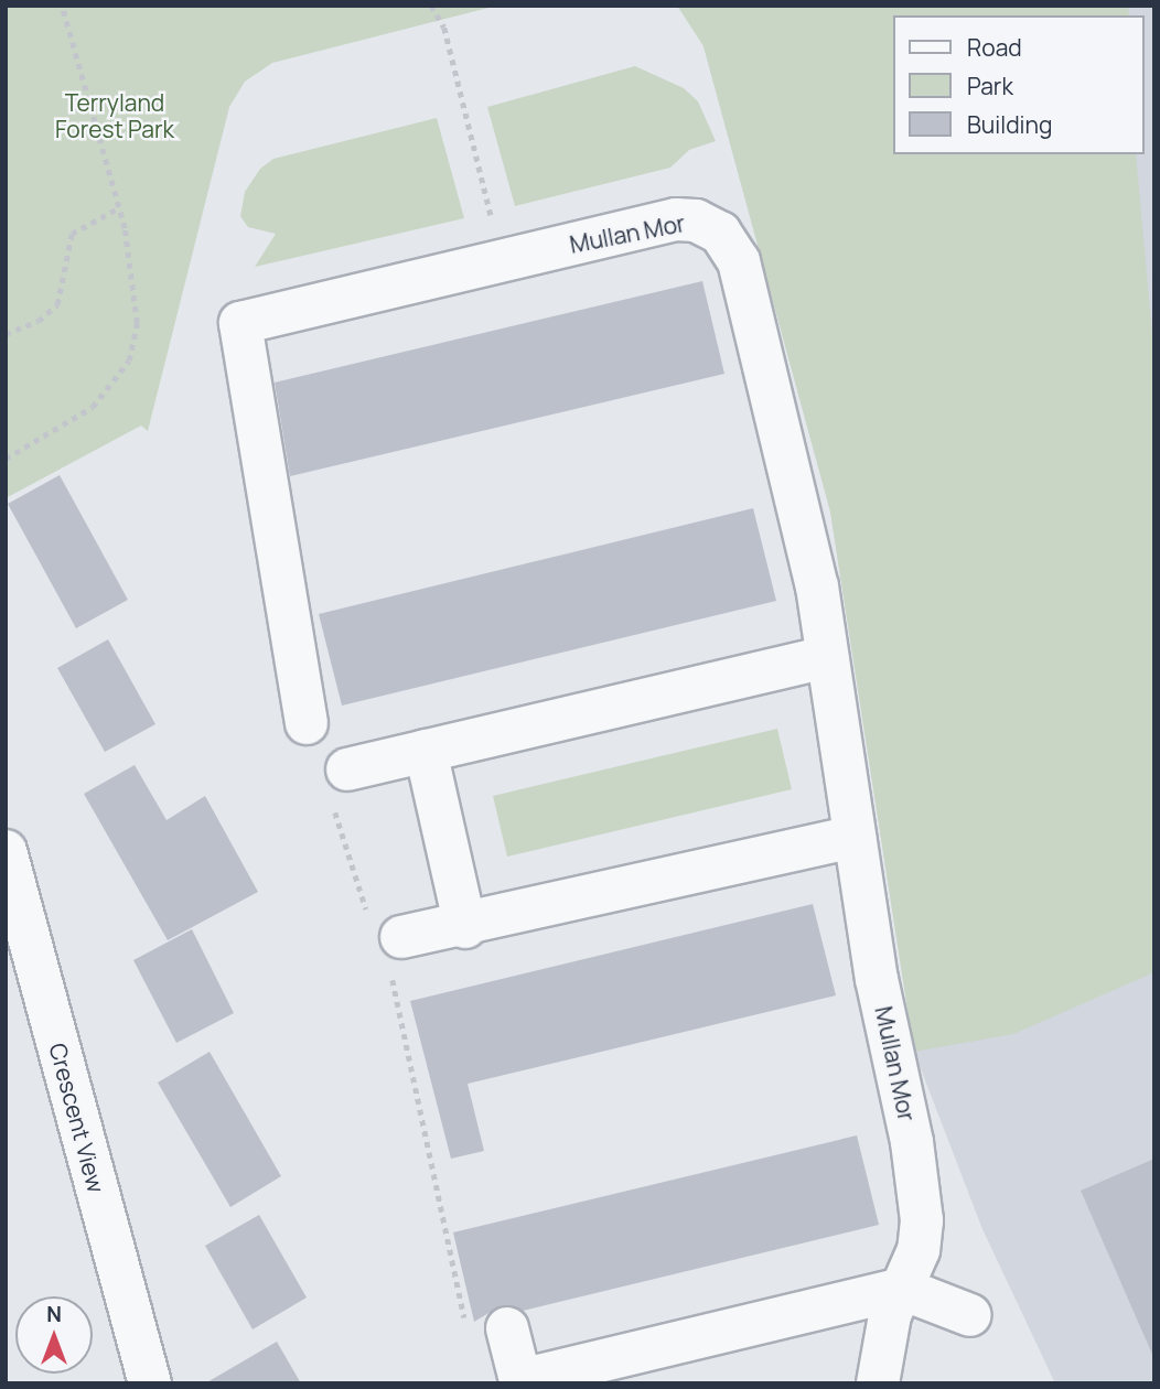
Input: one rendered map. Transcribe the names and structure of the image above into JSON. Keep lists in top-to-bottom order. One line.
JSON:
{"streets":{"street":["Mullan Mor","Crescent View"]},"parks":["Terryland Forest Park"],"legend":["Road","Park","Building"],"north":"top"}
